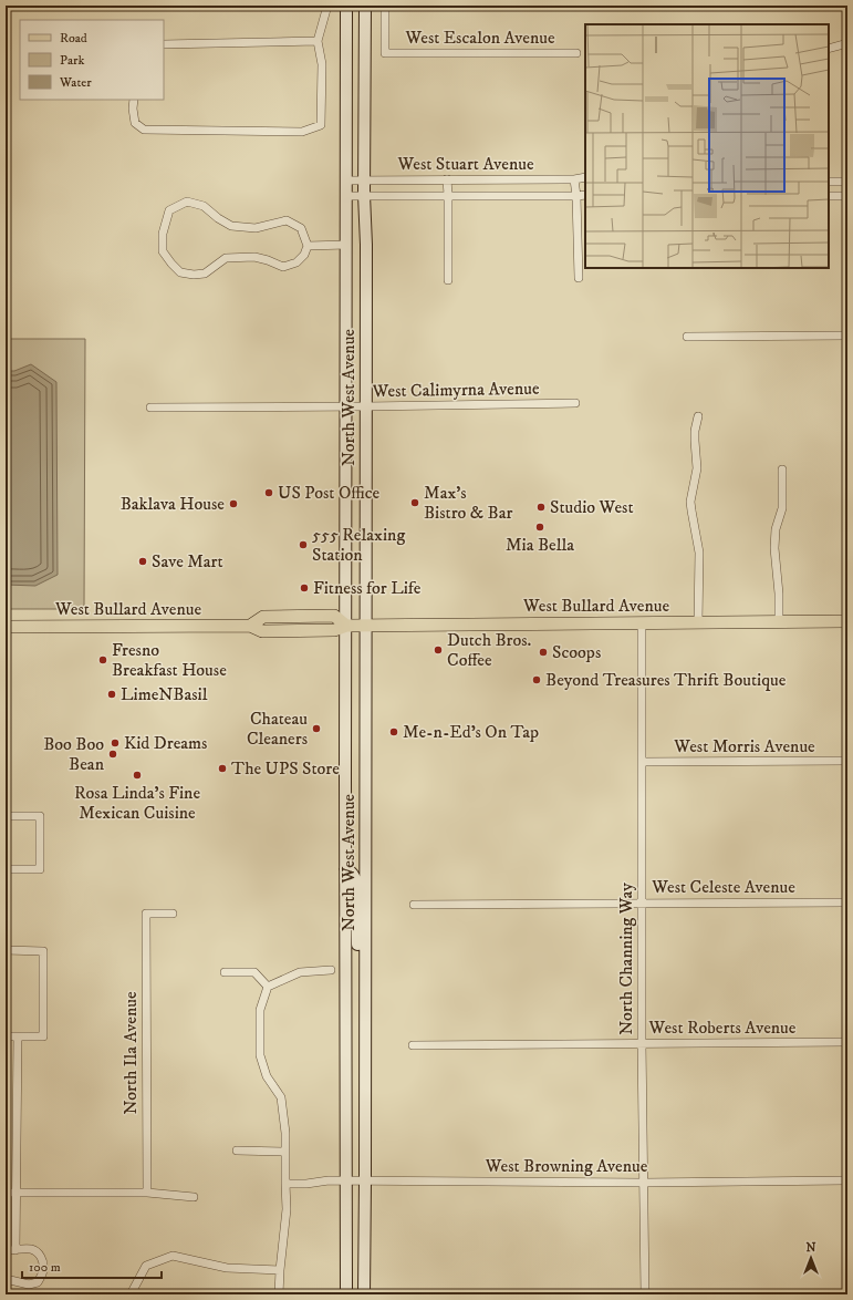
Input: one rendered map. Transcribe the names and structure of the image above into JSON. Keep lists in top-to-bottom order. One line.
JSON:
{"streets":{"main road":["North West Avenue","West Bullard Avenue"],"street":["West Escalon Avenue","West Stuart Avenue","West Calimyrna Avenue","West Morris Avenue","West Celeste Avenue","North Channing Way","West Roberts Avenue","North Ila Avenue","West Browning Avenue"]},"crossings":[["West Stuart Avenue","North West Avenue"],["West Calimyrna Avenue","North West Avenue"],["North West Avenue","West Bullard Avenue"],["North West Avenue","West Browning Avenue"],["West Bullard Avenue","North Channing Way"],["West Morris Avenue","North Channing Way"],["West Celeste Avenue","North Channing Way"],["North Channing Way","West Roberts Avenue"],["North Channing Way","West Browning Avenue"]],"places":["US Post Office","Max's Bistro & Bar","Baklava House","Studio West","Mia Bella","555 Relaxing Station","Save Mart","Fitness for Life","Dutch Bros. Coffee","Scoops","Fresno Breakfast House","Beyond Treasures Thrift Boutique","LimeNBasil","Chateau Cleaners","Me-n-Ed's On Tap","Kid Dreams","Boo Boo Bean","The UPS Store","Rosa Linda's Fine Mexican Cuisine"],"legend":["Road","Park","Water"],"scale_bar":"100 m","north":"top"}
